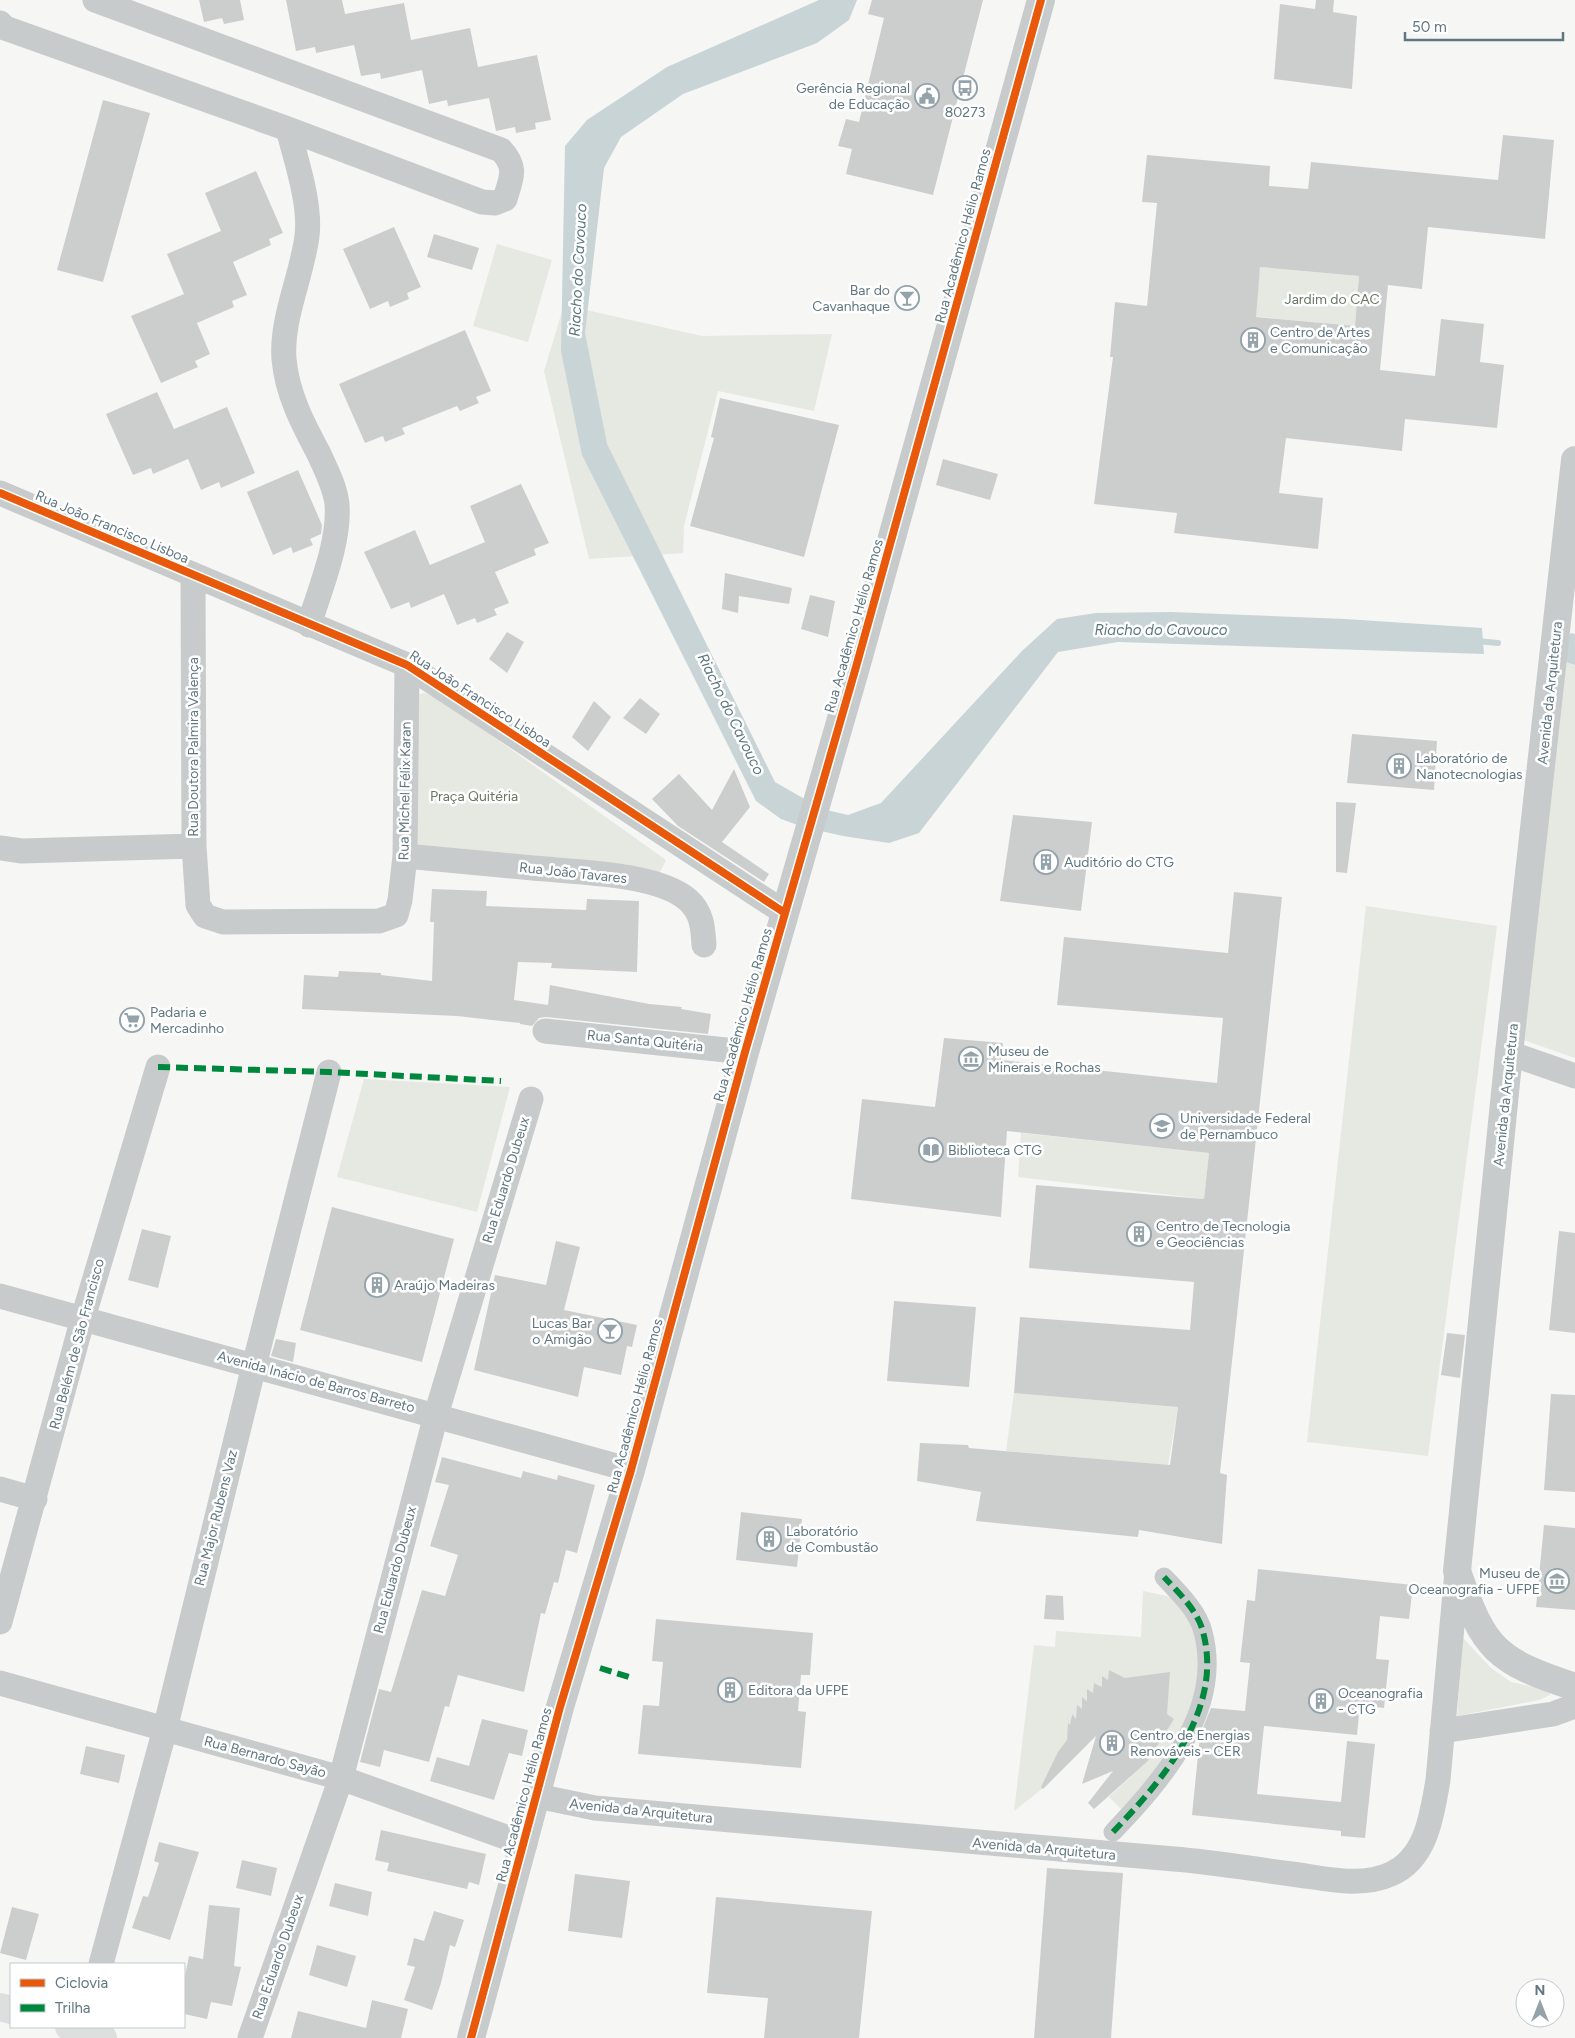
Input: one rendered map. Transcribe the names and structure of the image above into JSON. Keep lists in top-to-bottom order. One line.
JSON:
{"streets":{"street":["Rua Acadêmico Hélio Ramos","Rua João Francisco Lisboa","Avenida da Arquitetura","Rua Doutora Palmira Valença","Rua Michel Félix Karan","Rua João Tavares","Rua Santa Quitéria","Rua Eduardo Dubeux","Rua Belém de São Francisco","Avenida Inácio de Barros Barreto","Rua Major Rubens Vaz","Rua Bernardo Sayão"]},"crossings":[["Rua Acadêmico Hélio Ramos","Rua João Francisco Lisboa"],["Rua Acadêmico Hélio Ramos","Avenida da Arquitetura"],["Rua Acadêmico Hélio Ramos","Rua Santa Quitéria"],["Rua Acadêmico Hélio Ramos","Avenida Inácio de Barros Barreto"],["Rua Acadêmico Hélio Ramos","Rua Bernardo Sayão"],["Rua João Francisco Lisboa","Rua Doutora Palmira Valença"],["Rua João Francisco Lisboa","Rua Michel Félix Karan"],["Rua Doutora Palmira Valença","Rua Michel Félix Karan"],["Rua Michel Félix Karan","Rua João Tavares"],["Rua Eduardo Dubeux","Avenida Inácio de Barros Barreto"],["Rua Eduardo Dubeux","Rua Bernardo Sayão"],["Rua Belém de São Francisco","Avenida Inácio de Barros Barreto"],["Avenida Inácio de Barros Barreto","Rua Major Rubens Vaz"],["Rua Major Rubens Vaz","Rua Bernardo Sayão"]],"water":["Riacho do Cavouco"],"parks":["Jardim do CAC","Praça Quitéria"],"places":{"bus stop":["80273"],"public building":["Gerência Regional de Educação"],"bar":["Bar do Cavanhaque","Lucas Bar o Amigão"],"building":["Centro de Artes e Comunicação","Laboratório de Nanotecnologias","Auditório do CTG","Centro de Tecnologia e Geociências","Araújo Madeiras","Laboratório de Combustão","Editora da UFPE","Oceanografia - CTG","Centro de Energias Renováveis - CER"],"supermarket":["Padaria e Mercadinho"],"museum":["Museu de Minerais e Rochas","Museu de Oceanografia - UFPE"],"school or university":["Universidade Federal de Pernambuco"],"library":["Biblioteca CTG"]},"legend":["Ciclovia","Trilha"],"scale_bar":"50 m","north":"top"}
